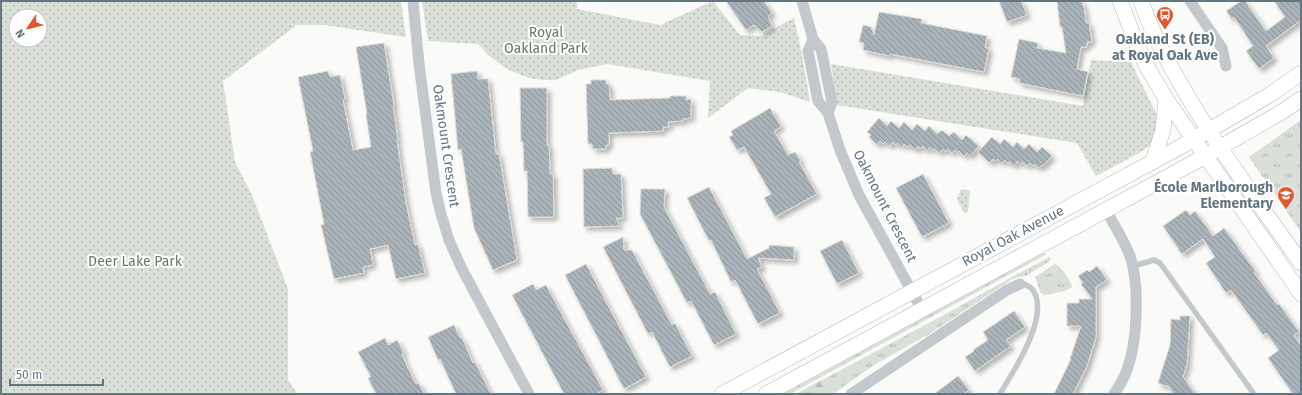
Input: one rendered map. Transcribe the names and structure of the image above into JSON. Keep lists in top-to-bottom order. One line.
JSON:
{"streets":{"main road":["Royal Oak Avenue"],"street":["Oakmount Crescent"]},"crossings":[["Oakmount Crescent","Royal Oak Avenue"]],"parks":["Royal Oakland Park","Deer Lake Park"],"places":{"bus stop":["Oakland St (EB) at Royal Oak Ave"],"school or university":["École Marlborough Elementary"]},"scale_bar":"50 m","north":"bottom left"}
